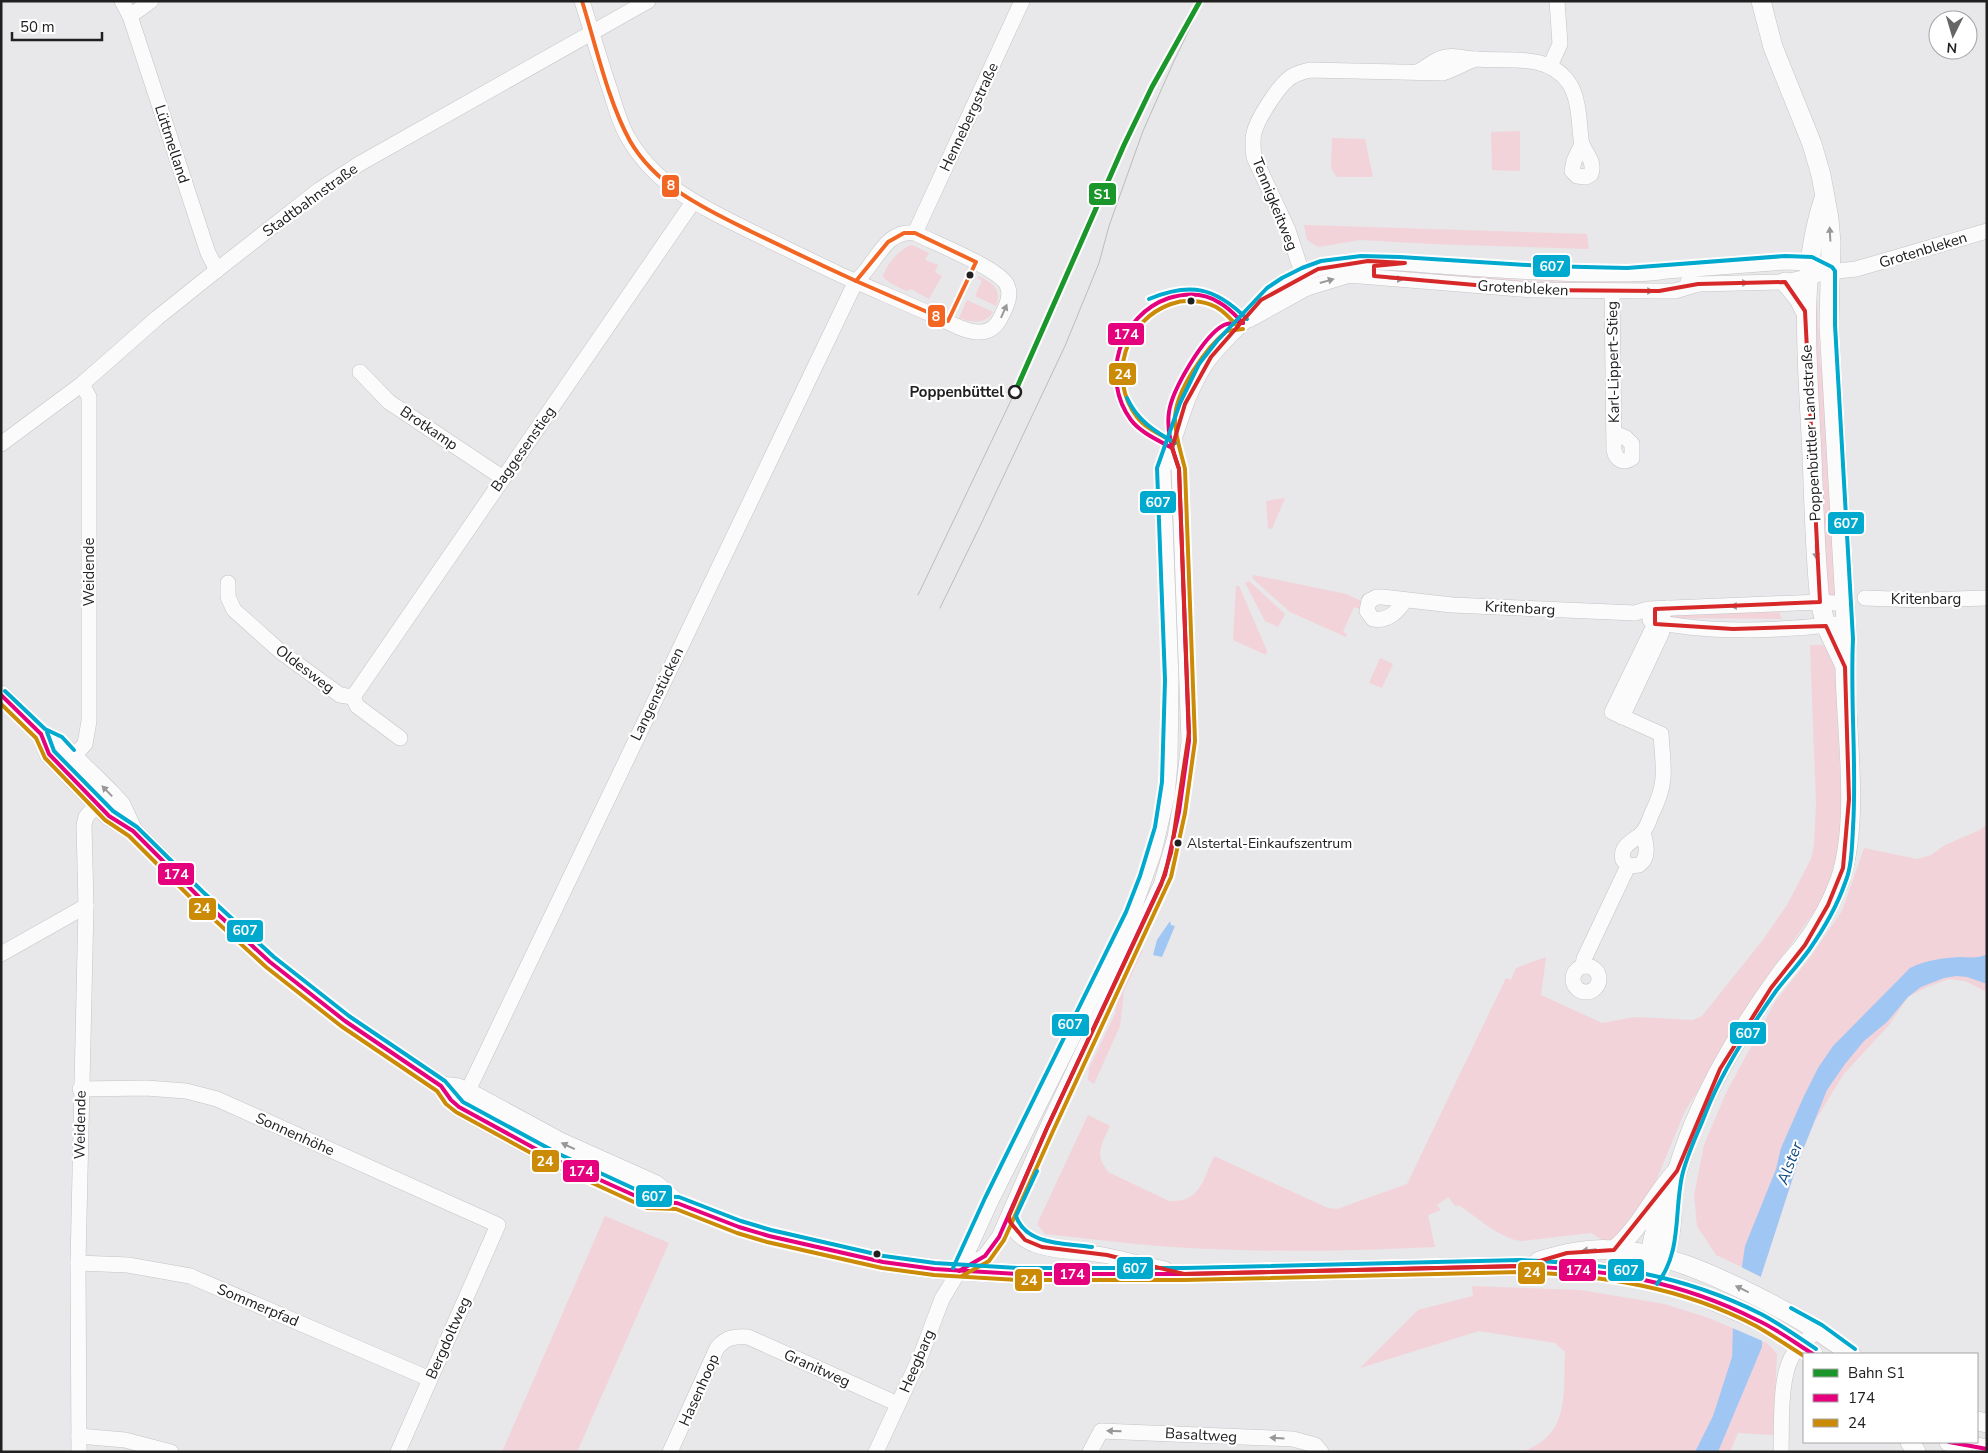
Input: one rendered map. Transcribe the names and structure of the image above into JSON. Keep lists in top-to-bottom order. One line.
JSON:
{"streets":{"main road":["Poppenbüttler Landstraße"],"street":["Hennebergstraße","Lüttmelland","Stadtbahnstraße","Tennigkeitweg","Grotenbleken","Karl-Lippert-Stieg","Brotkamp","Baggesenstieg","Weidende","Kritenbarg","Oldesweg","Langenstücken","Sonnenhöhe","Sommerpfad","Bergdoltweg","Heegbarg","Granitweg","Hasenhoop","Basaltweg"]},"crossings":[["Hennebergstraße","Langenstücken"],["Lüttmelland","Stadtbahnstraße"],["Stadtbahnstraße","Weidende"],["Tennigkeitweg","Grotenbleken"],["Grotenbleken","Karl-Lippert-Stieg"],["Grotenbleken","Poppenbüttler Landstraße"],["Brotkamp","Baggesenstieg"],["Poppenbüttler Landstraße","Kritenbarg"],["Baggesenstieg","Oldesweg"],["Weidende","Sonnenhöhe"],["Weidende","Sommerpfad"],["Sonnenhöhe","Bergdoltweg"],["Sommerpfad","Bergdoltweg"],["Heegbarg","Granitweg"],["Granitweg","Hasenhoop"]],"one_way":["Basaltweg"],"water":["Alster"],"places":["Poppenbüttel","Alstertal-Einkaufszentrum"],"lines":["rail line S1","transit line 8","transit line 607","transit line 174","transit line 24"],"legend":["Bahn S1","174","24"],"scale_bar":"50 m","north":"bottom"}
